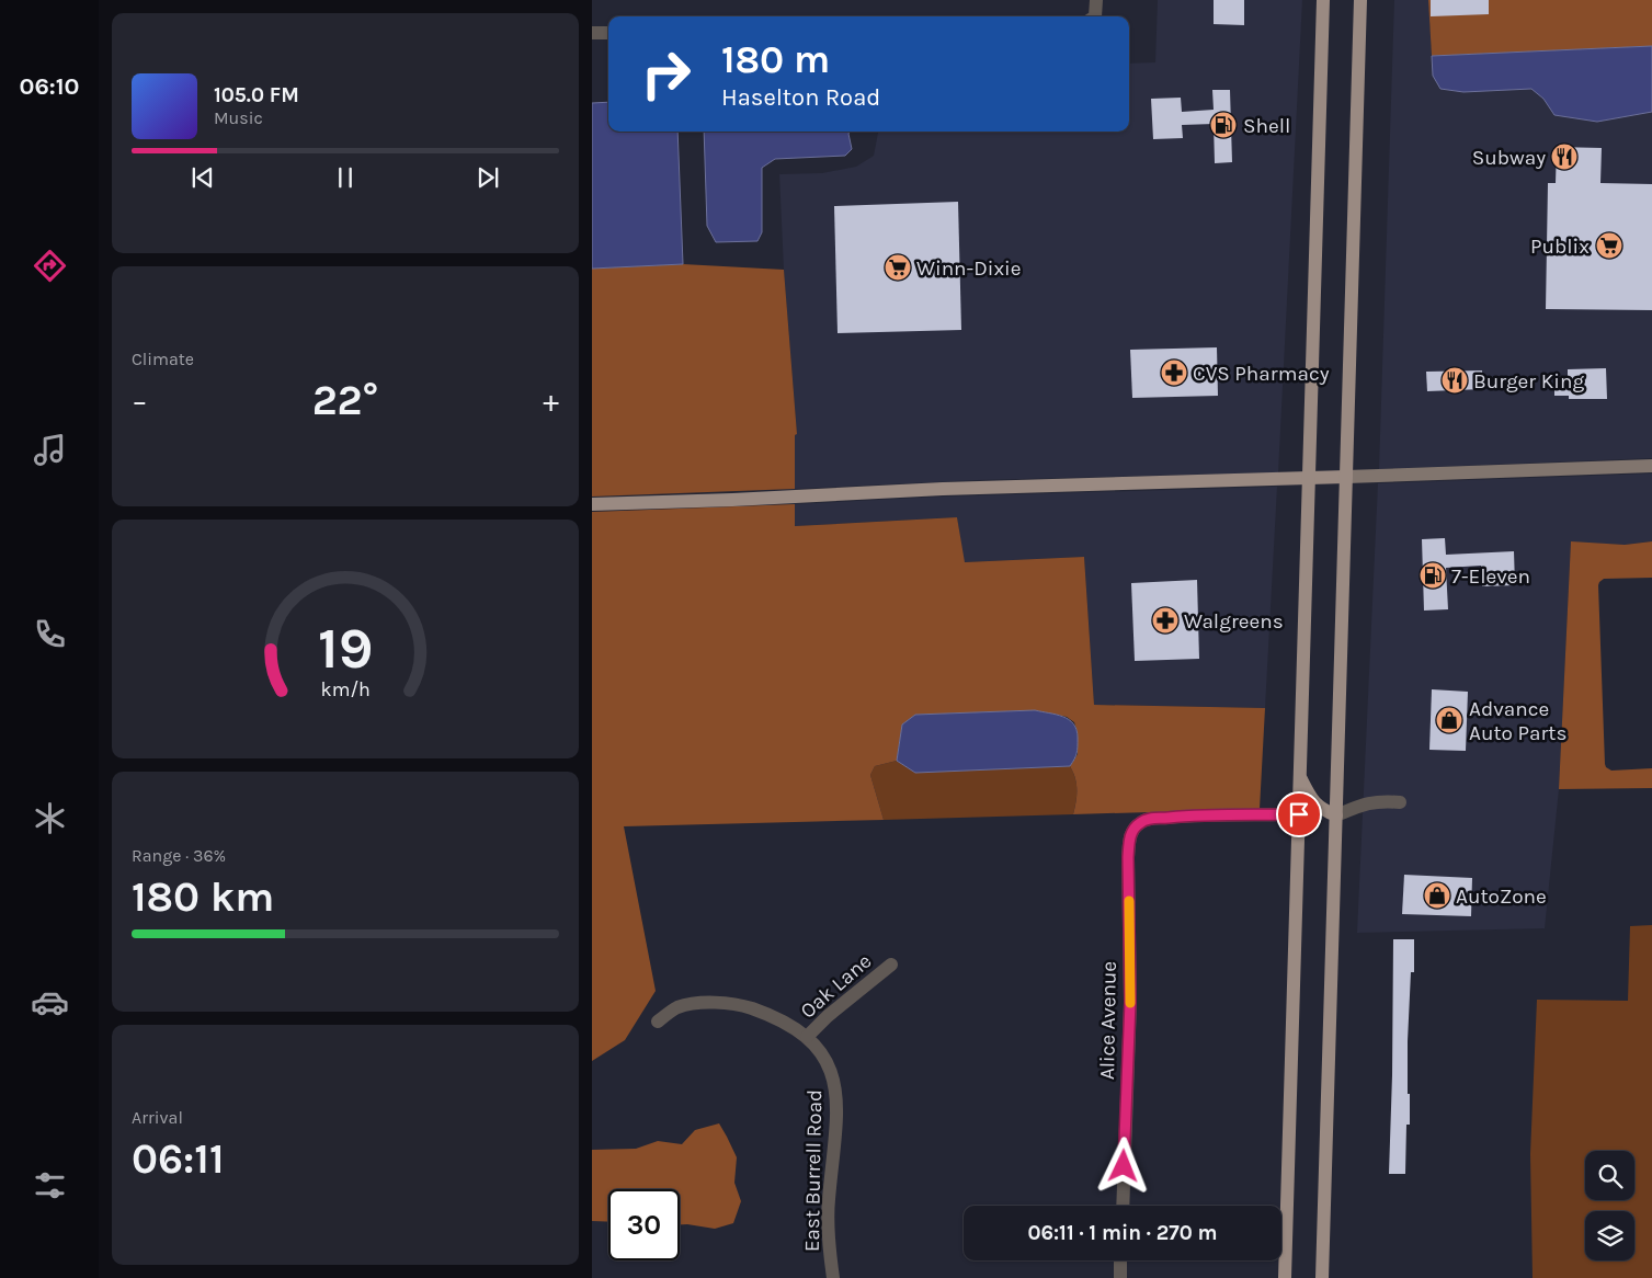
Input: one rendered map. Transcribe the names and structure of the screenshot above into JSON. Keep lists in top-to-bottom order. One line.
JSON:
{"streets":{"street":["Oak Lane","Alice Avenue","East Burrell Road"]},"crossings":[["Oak Lane","East Burrell Road"]],"places":{"fuel station":["Shell","7-Eleven"],"restaurant":["Subway","Burger King"],"supermarket":["Publix","Winn-Dixie"],"pharmacy":["CVS Pharmacy","Walgreens"],"shop":["Advance Auto Parts","AutoZone"]},"page":{"tabs":"06:10","turn":["180 m","Haselton Road"],"song":["105.0 FM","Music"],"tile":["Climate",["Range · 36%","180 km"],["Arrival","06:11"]],"heat":["−","22°","+"],"limit":"30","trip":"06:11 · 1 min · 270 m","gauge":["19","km/h"]}}
